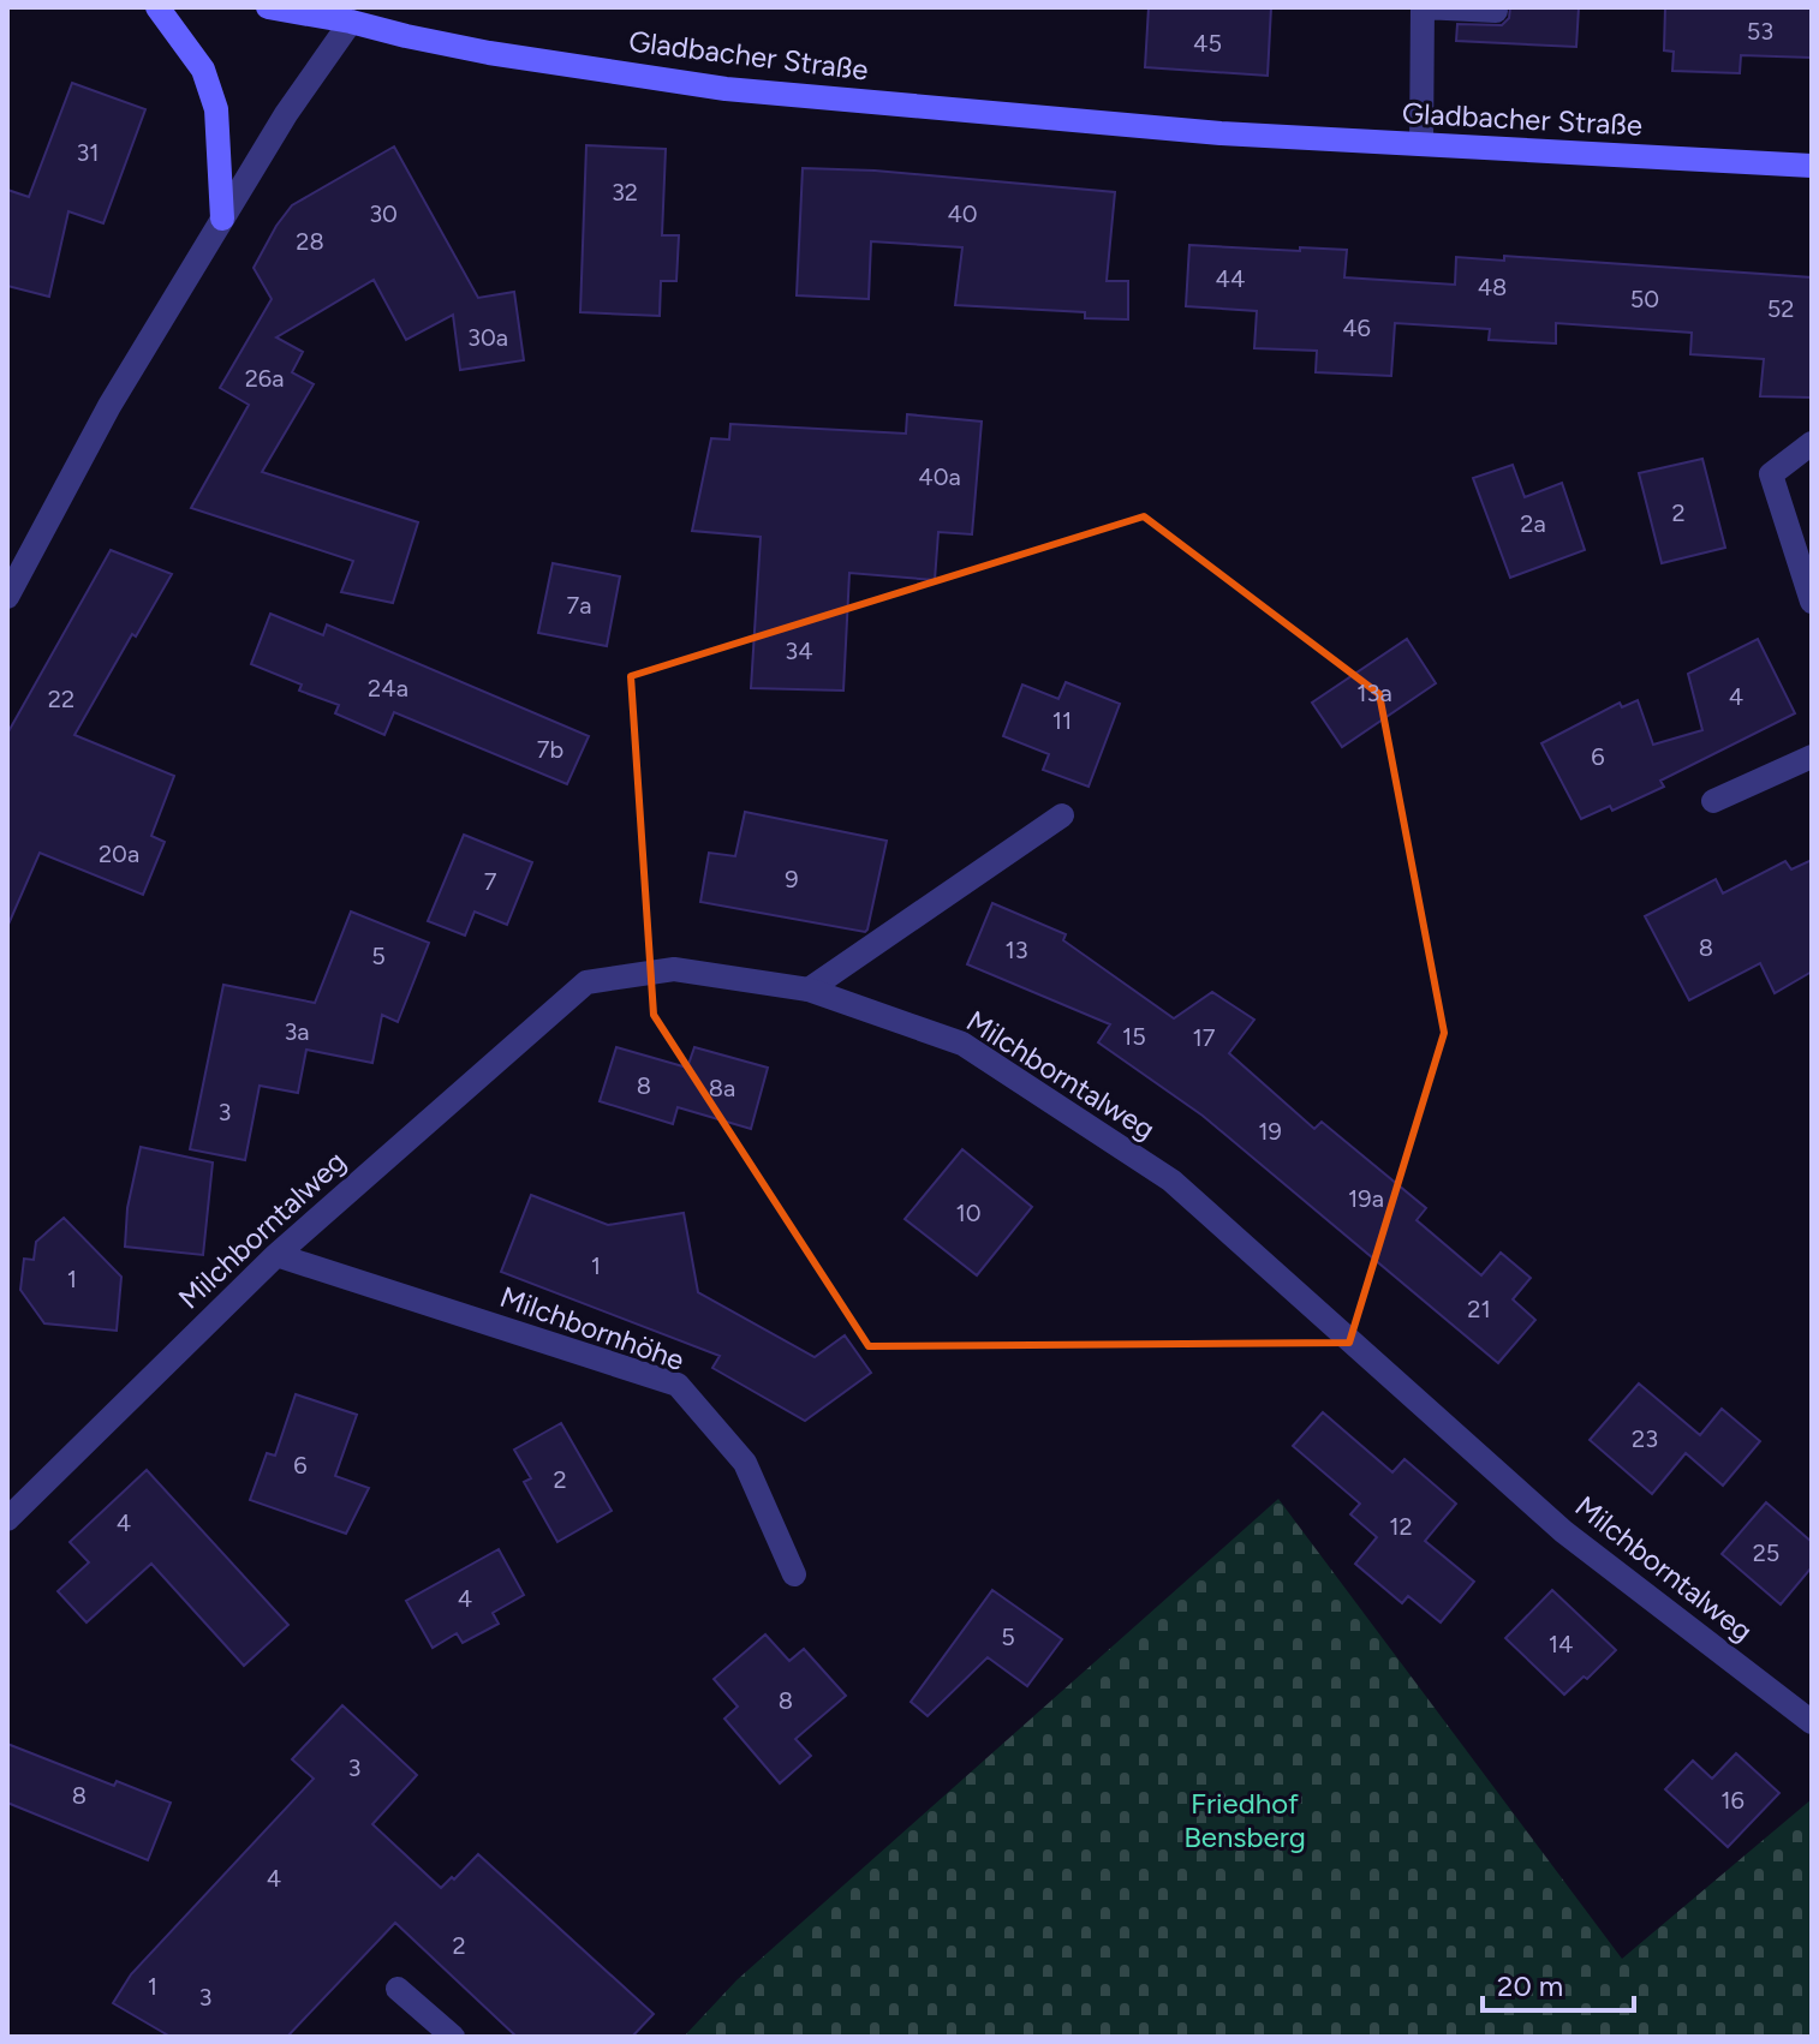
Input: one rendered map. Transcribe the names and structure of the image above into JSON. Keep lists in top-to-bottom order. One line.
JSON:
{"streets":{"main road":["Gladbacher Straße"],"street":["Milchborntalweg","Milchbornhöhe"]},"crossings":[["Milchborntalweg","Milchbornhöhe"]],"parks":["Friedhof Bensberg"],"house_numbers":["53","45","31","32","30","40","28","44","48","50","52","46","30a","26a","40a","2","2a","7a","34","24a","13a","4","22","11","7b","6","20a","9","7","8","13","5","3a","15","17","8","8a","3","19","19a","10","1","1","21","23","6","2","4","12","25","4","5","14","8","3","8","16","4","2","1","3"],"scale_bar":"20 m"}
